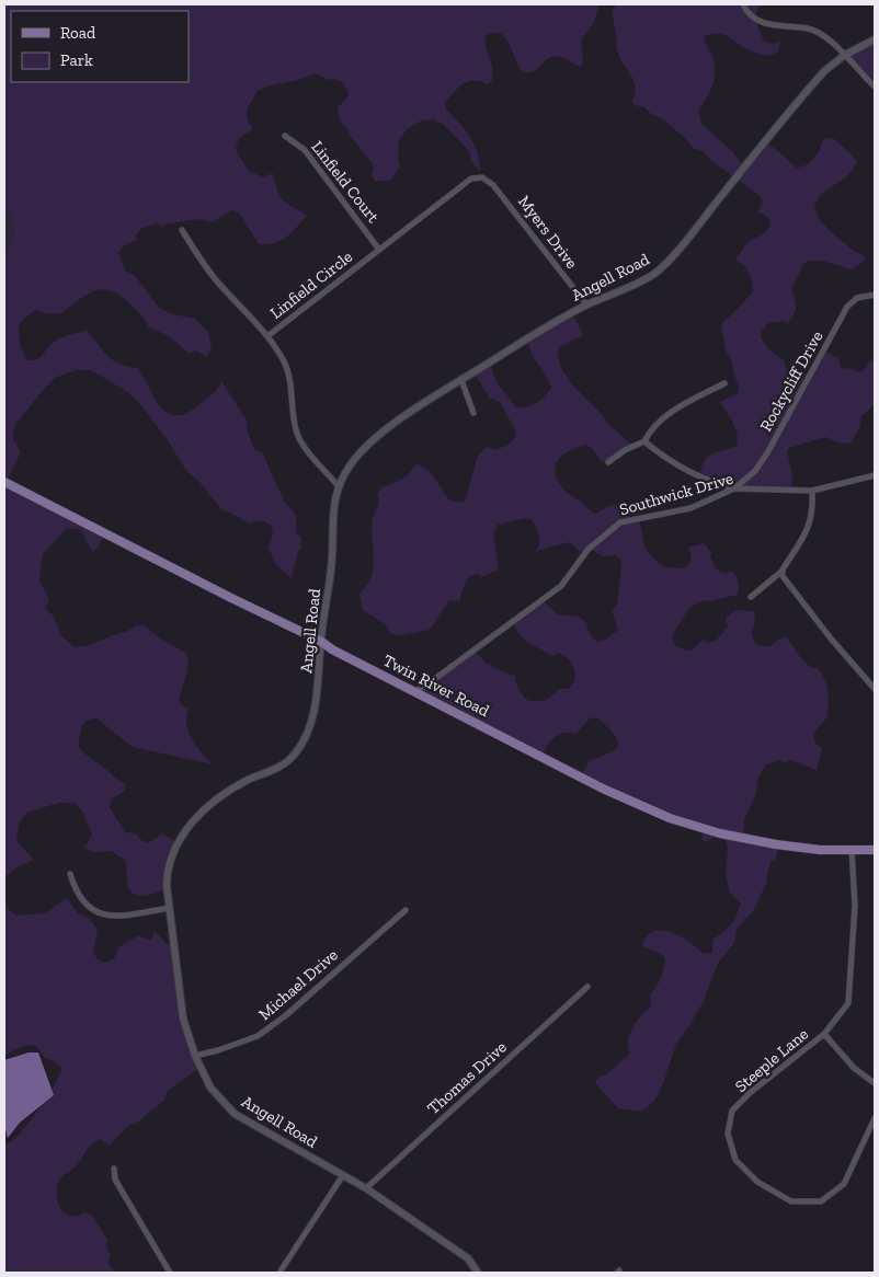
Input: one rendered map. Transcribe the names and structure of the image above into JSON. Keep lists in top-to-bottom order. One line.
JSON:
{"streets":{"main road":["Twin River Road"],"street":["Linfield Court","Myers Drive","Angell Road","Linfield Circle","Rockycliff Drive","Southwick Drive","Michael Drive","Steeple Lane","Thomas Drive"]},"crossings":[["Linfield Court","Linfield Circle"],["Myers Drive","Angell Road"],["Myers Drive","Linfield Circle"],["Angell Road","Linfield Circle"],["Angell Road","Twin River Road"],["Angell Road","Michael Drive"],["Angell Road","Thomas Drive"],["Rockycliff Drive","Southwick Drive"],["Southwick Drive","Twin River Road"],["Twin River Road","Steeple Lane"]],"legend":["Road","Park"]}
